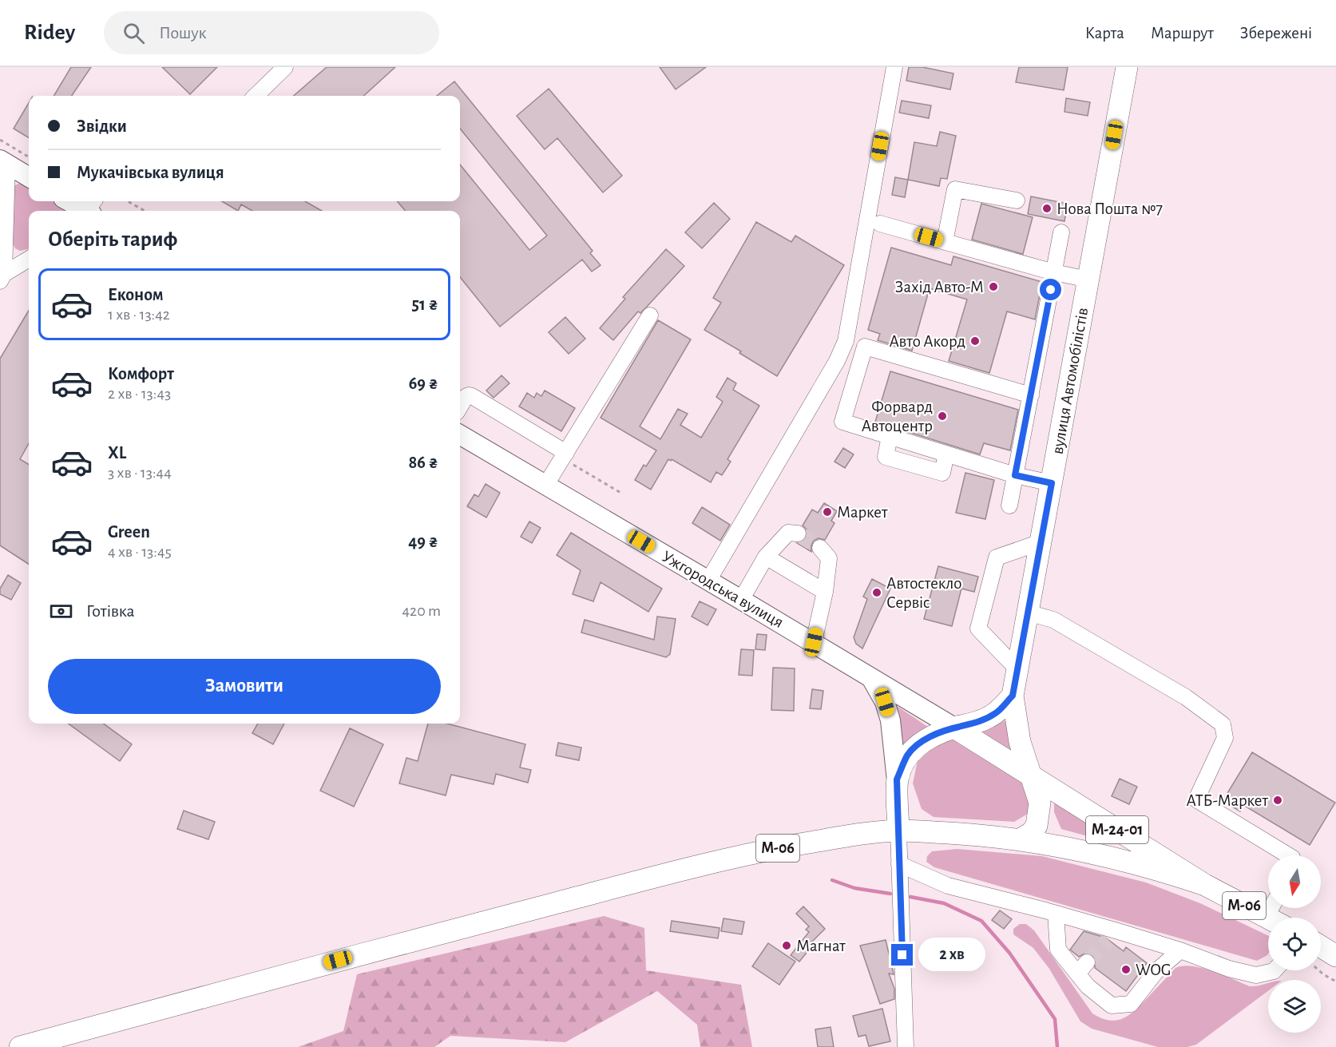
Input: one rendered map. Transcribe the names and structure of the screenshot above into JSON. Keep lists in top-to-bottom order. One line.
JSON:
{"streets":{"highway":["вулиця Автомобілістів","М-24-01","М-06"],"main road":["Ужгородська вулиця"]},"crossings":[["вулиця Автомобілістів","М-24-01"],["вулиця Автомобілістів","М-06"],["М-24-01","М-06"]],"places":["Нова Пошта №7","Захід Авто-М","Авто Акорд","Форвард Автоцентр","Маркет","Автостекло Сервіс","АТБ-Маркет","Магнат","WOG"],"north":"bottom","page":{"header":"Ridey","search":"Пошук","nav":["Карта","Маршрут","Збережені"],"banner":["Звідки","Мукачівська вулиця"],"heading":"Оберіть тариф","list":[{"name":"Економ","note":"1 хв · 13:42","value":"51 ₴"},{"name":"Комфорт","note":"2 хв · 13:43","value":"69 ₴"},{"name":"XL","note":"3 хв · 13:44","value":"86 ₴"},{"name":"Green","note":"4 хв · 13:45","value":"49 ₴"}],"pay":["Готівка","420 m"],"buttons":"Замовити","bubble":"2 хв"}}
